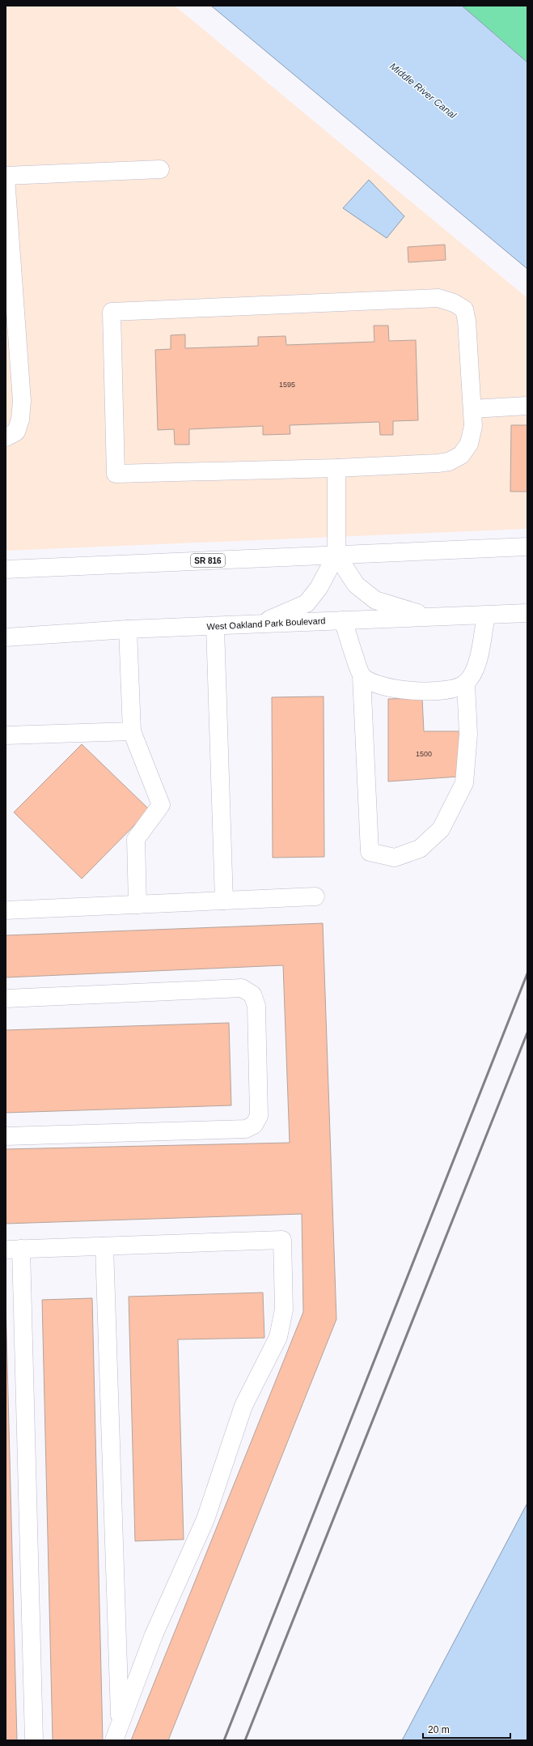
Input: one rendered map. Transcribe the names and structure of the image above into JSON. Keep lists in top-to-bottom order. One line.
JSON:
{"streets":{"main road":["SR 816","West Oakland Park Boulevard"]},"water":["Middle River Canal"],"house_numbers":["1595","1500"],"scale_bar":"20 m"}
